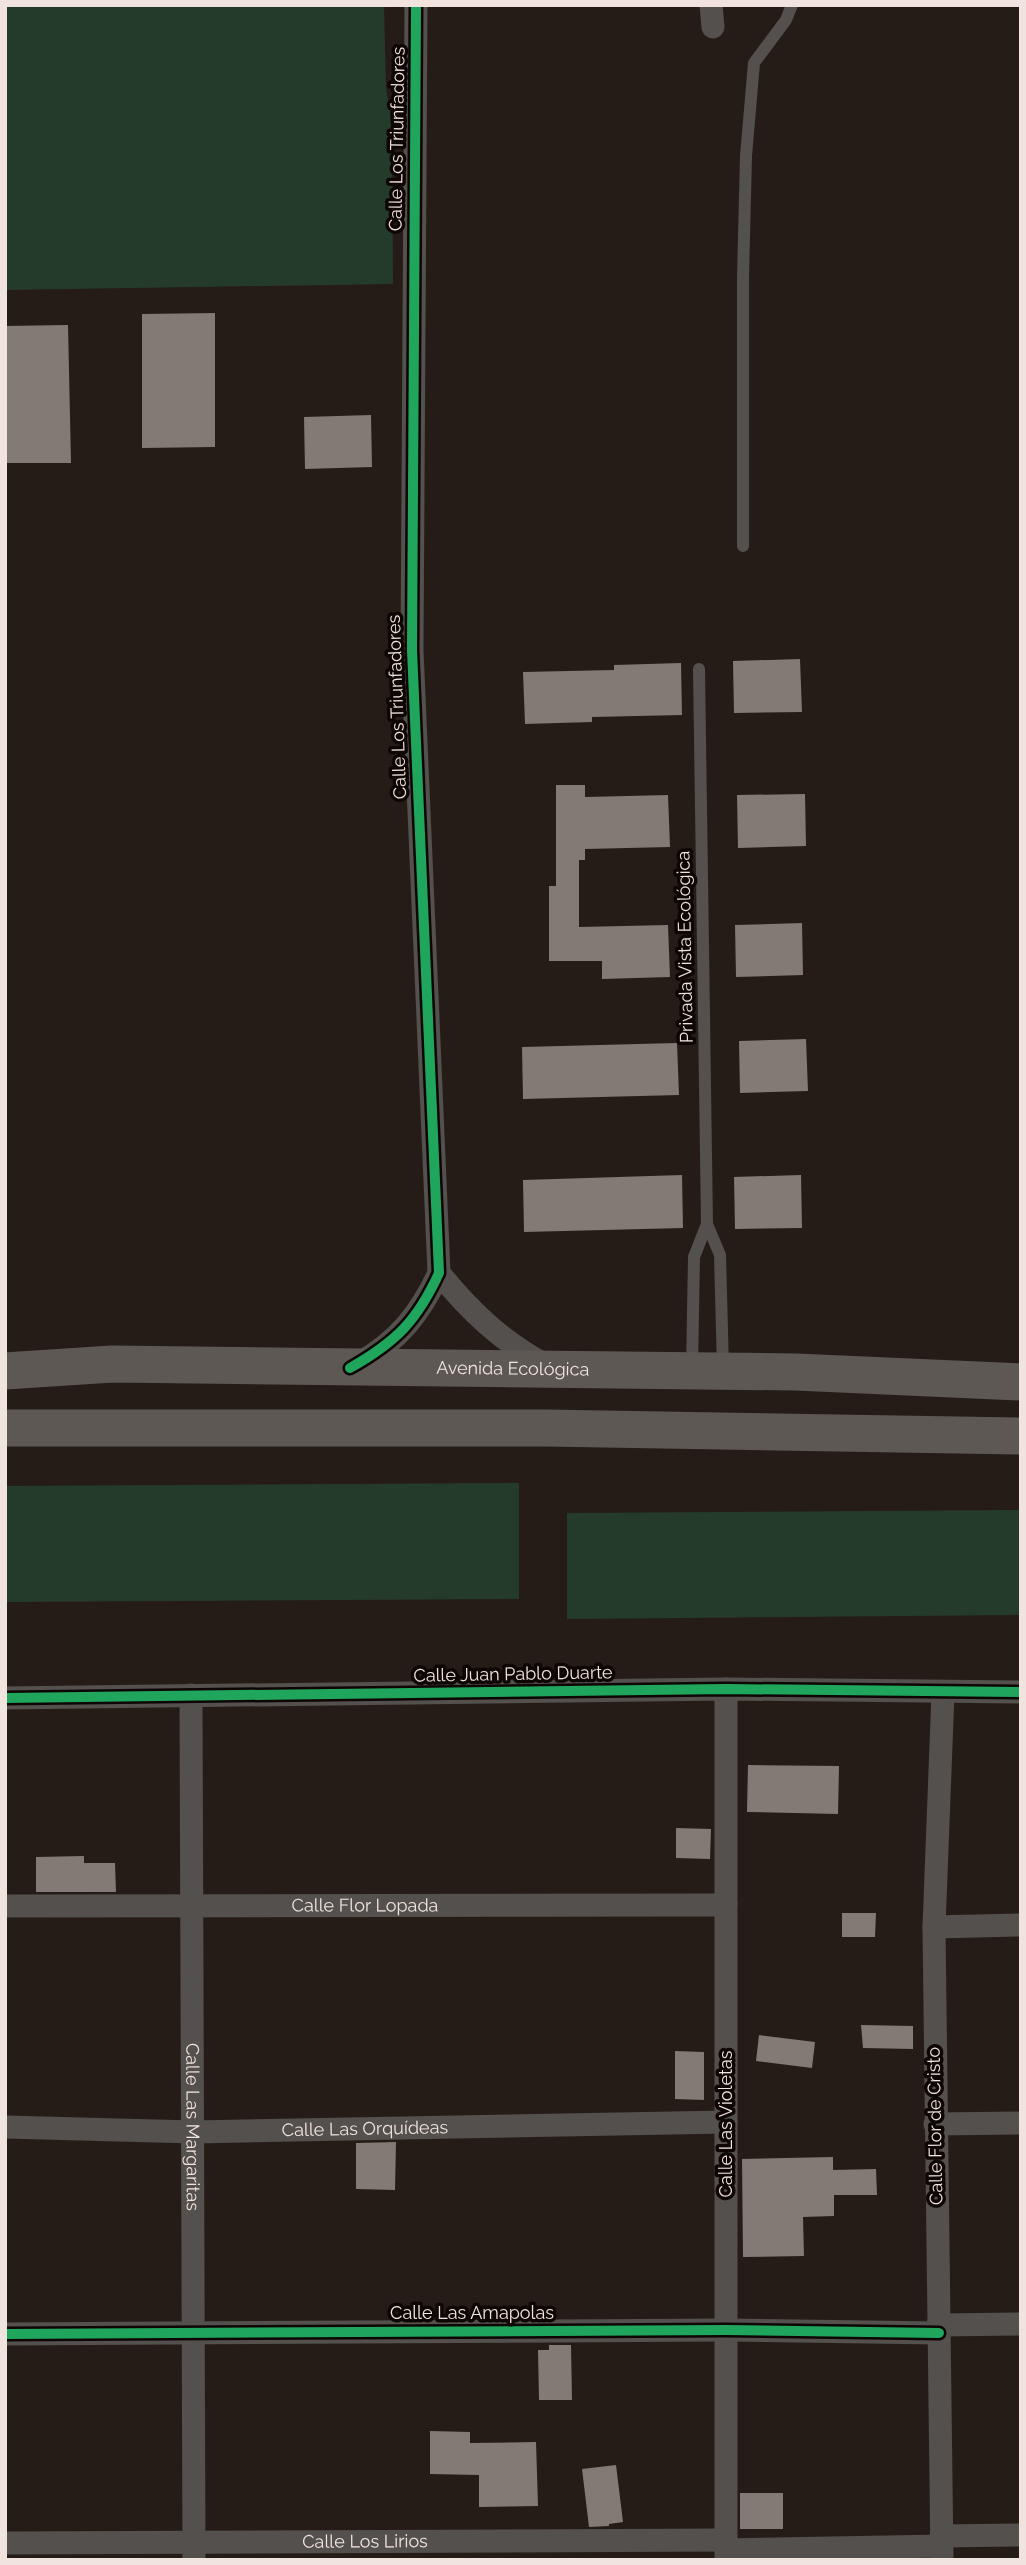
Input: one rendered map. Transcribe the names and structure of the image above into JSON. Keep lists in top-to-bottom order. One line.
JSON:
{"streets":{"main road":["Avenida Ecológica"],"street":["Calle Los Triunfadores","Calle Juan Pablo Duarte","Calle Flor Lopada","Calle Las Violetas","Calle Flor de Cristo","Calle Las Margaritas","Calle Las Orquídeas","Calle Las Amapolas","Calle Los Lirios"],"lane":["Privada Vista Ecológica"]},"crossings":[["Calle Los Triunfadores","Avenida Ecológica"],["Privada Vista Ecológica","Avenida Ecológica"],["Calle Juan Pablo Duarte","Calle Las Violetas"],["Calle Juan Pablo Duarte","Calle Flor de Cristo"],["Calle Juan Pablo Duarte","Calle Las Margaritas"],["Calle Flor Lopada","Calle Las Violetas"],["Calle Flor Lopada","Calle Las Margaritas"],["Calle Las Violetas","Calle Las Orquídeas"],["Calle Las Violetas","Calle Las Amapolas"],["Calle Las Violetas","Calle Los Lirios"],["Calle Flor de Cristo","Calle Las Amapolas"],["Calle Flor de Cristo","Calle Los Lirios"],["Calle Las Margaritas","Calle Las Orquídeas"],["Calle Las Margaritas","Calle Las Amapolas"],["Calle Las Margaritas","Calle Los Lirios"]]}
